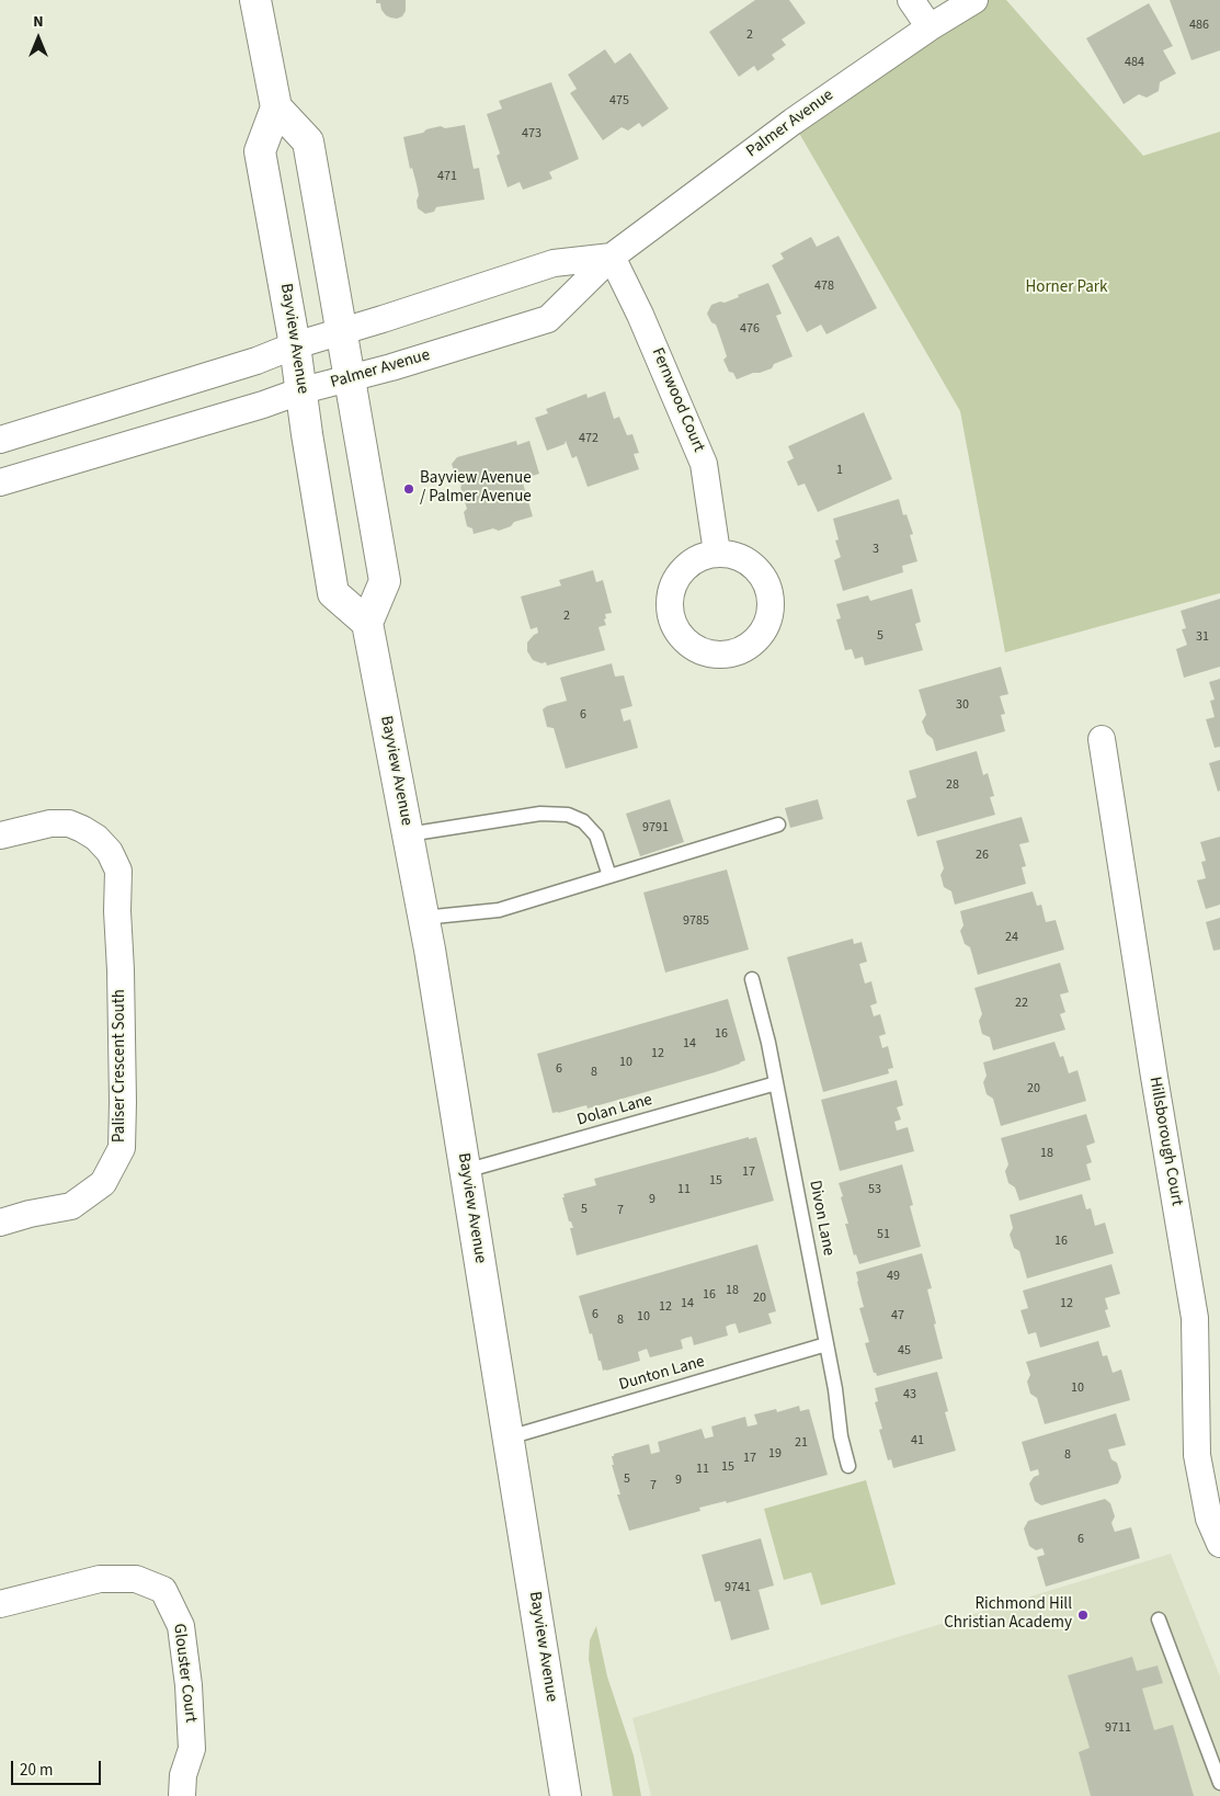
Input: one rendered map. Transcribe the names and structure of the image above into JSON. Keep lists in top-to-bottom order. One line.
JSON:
{"streets":{"main road":["Bayview Avenue"],"street":["Palmer Avenue","Fernwood Court","Paliser Crescent South","Hillsborough Court","Glouster Court"],"lane":["Dolan Lane","Divon Lane","Dunton Lane"]},"crossings":[["Palmer Avenue","Bayview Avenue"],["Palmer Avenue","Fernwood Court"],["Bayview Avenue","Dolan Lane"],["Bayview Avenue","Dunton Lane"],["Dolan Lane","Divon Lane"],["Divon Lane","Dunton Lane"]],"parks":["Horner Park"],"places":["Bayview Avenue / Palmer Avenue","Richmond Hill Christian Academy"],"house_numbers":["486","2","484","475","473","471","478","476","472","1","3","2","5","31","30","6","28","9791","26","9785","24","22","16","14","12","10","6","8","20","18","17","15","11","53","9","5","7","51","16","49","18","16","20","14","12","12","6","47","10","8","45","10","43","41","21","19","8","17","15","11","5","9","7","6","9741","9711"],"scale_bar":"20 m","north":"top"}
